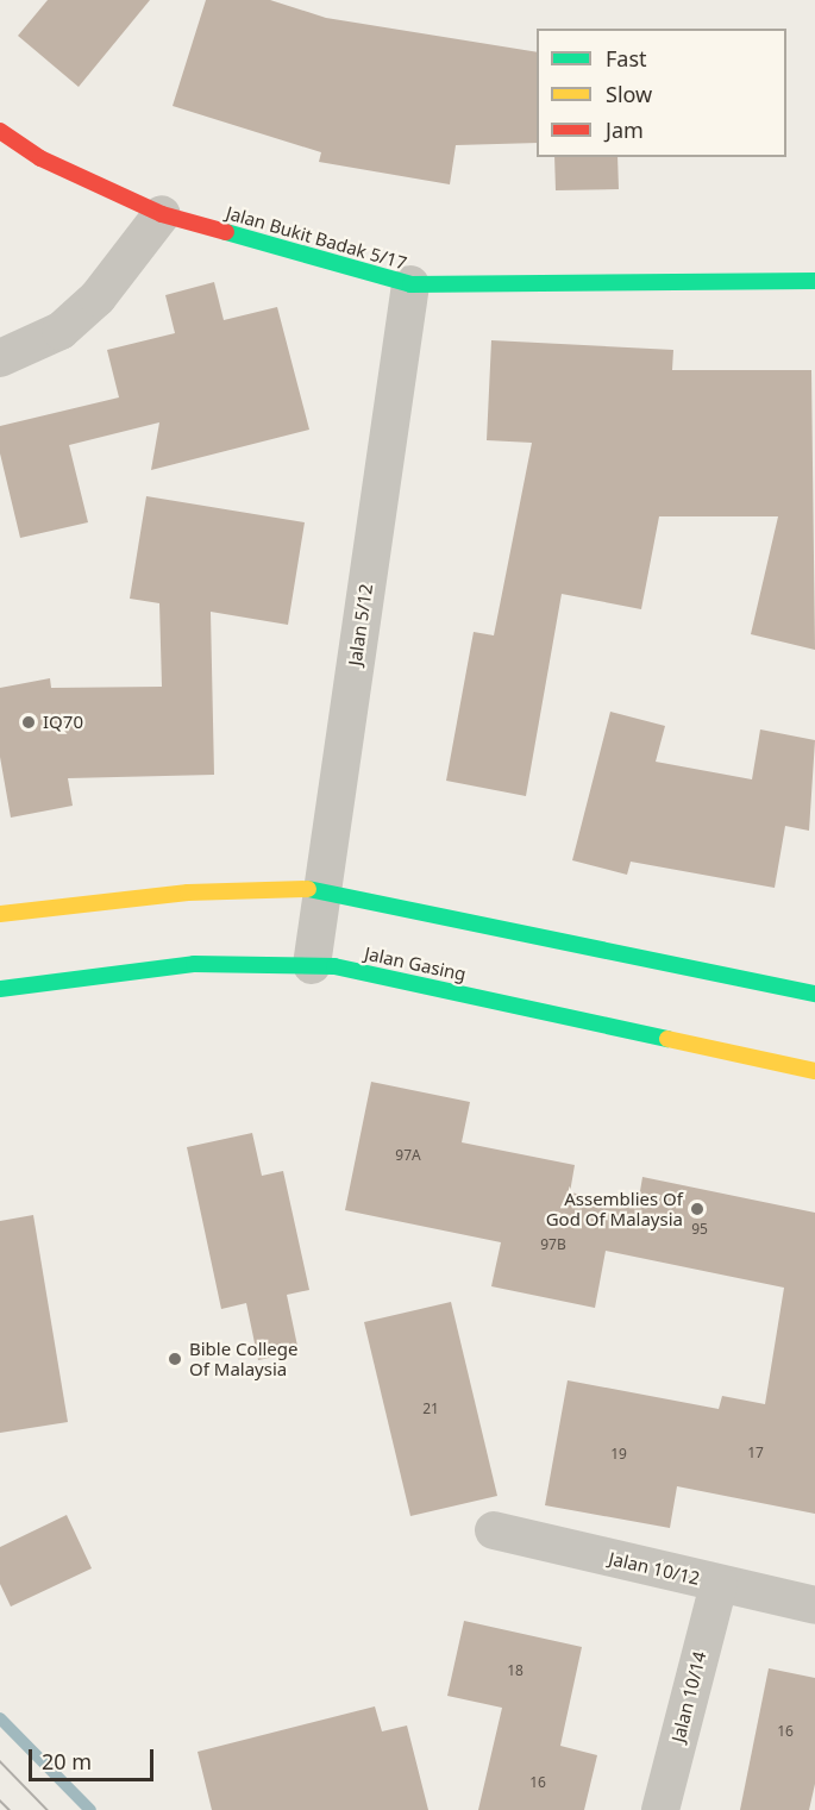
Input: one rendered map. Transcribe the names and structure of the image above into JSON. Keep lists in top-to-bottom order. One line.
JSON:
{"streets":{"main road":["Jalan Bukit Badak 5/17","Jalan Gasing"],"street":["Jalan 5/12","Jalan 10/12","Jalan 10/14"]},"crossings":[["Jalan Bukit Badak 5/17","Jalan 5/12"],["Jalan 5/12","Jalan Gasing"],["Jalan 10/12","Jalan 10/14"]],"places":["IQ70","Assemblies Of God Of Malaysia","Bible College Of Malaysia"],"house_numbers":["97A","95","97B","21","17","19","18","16","16"],"legend":["Fast","Slow","Jam"],"scale_bar":"20 m"}
